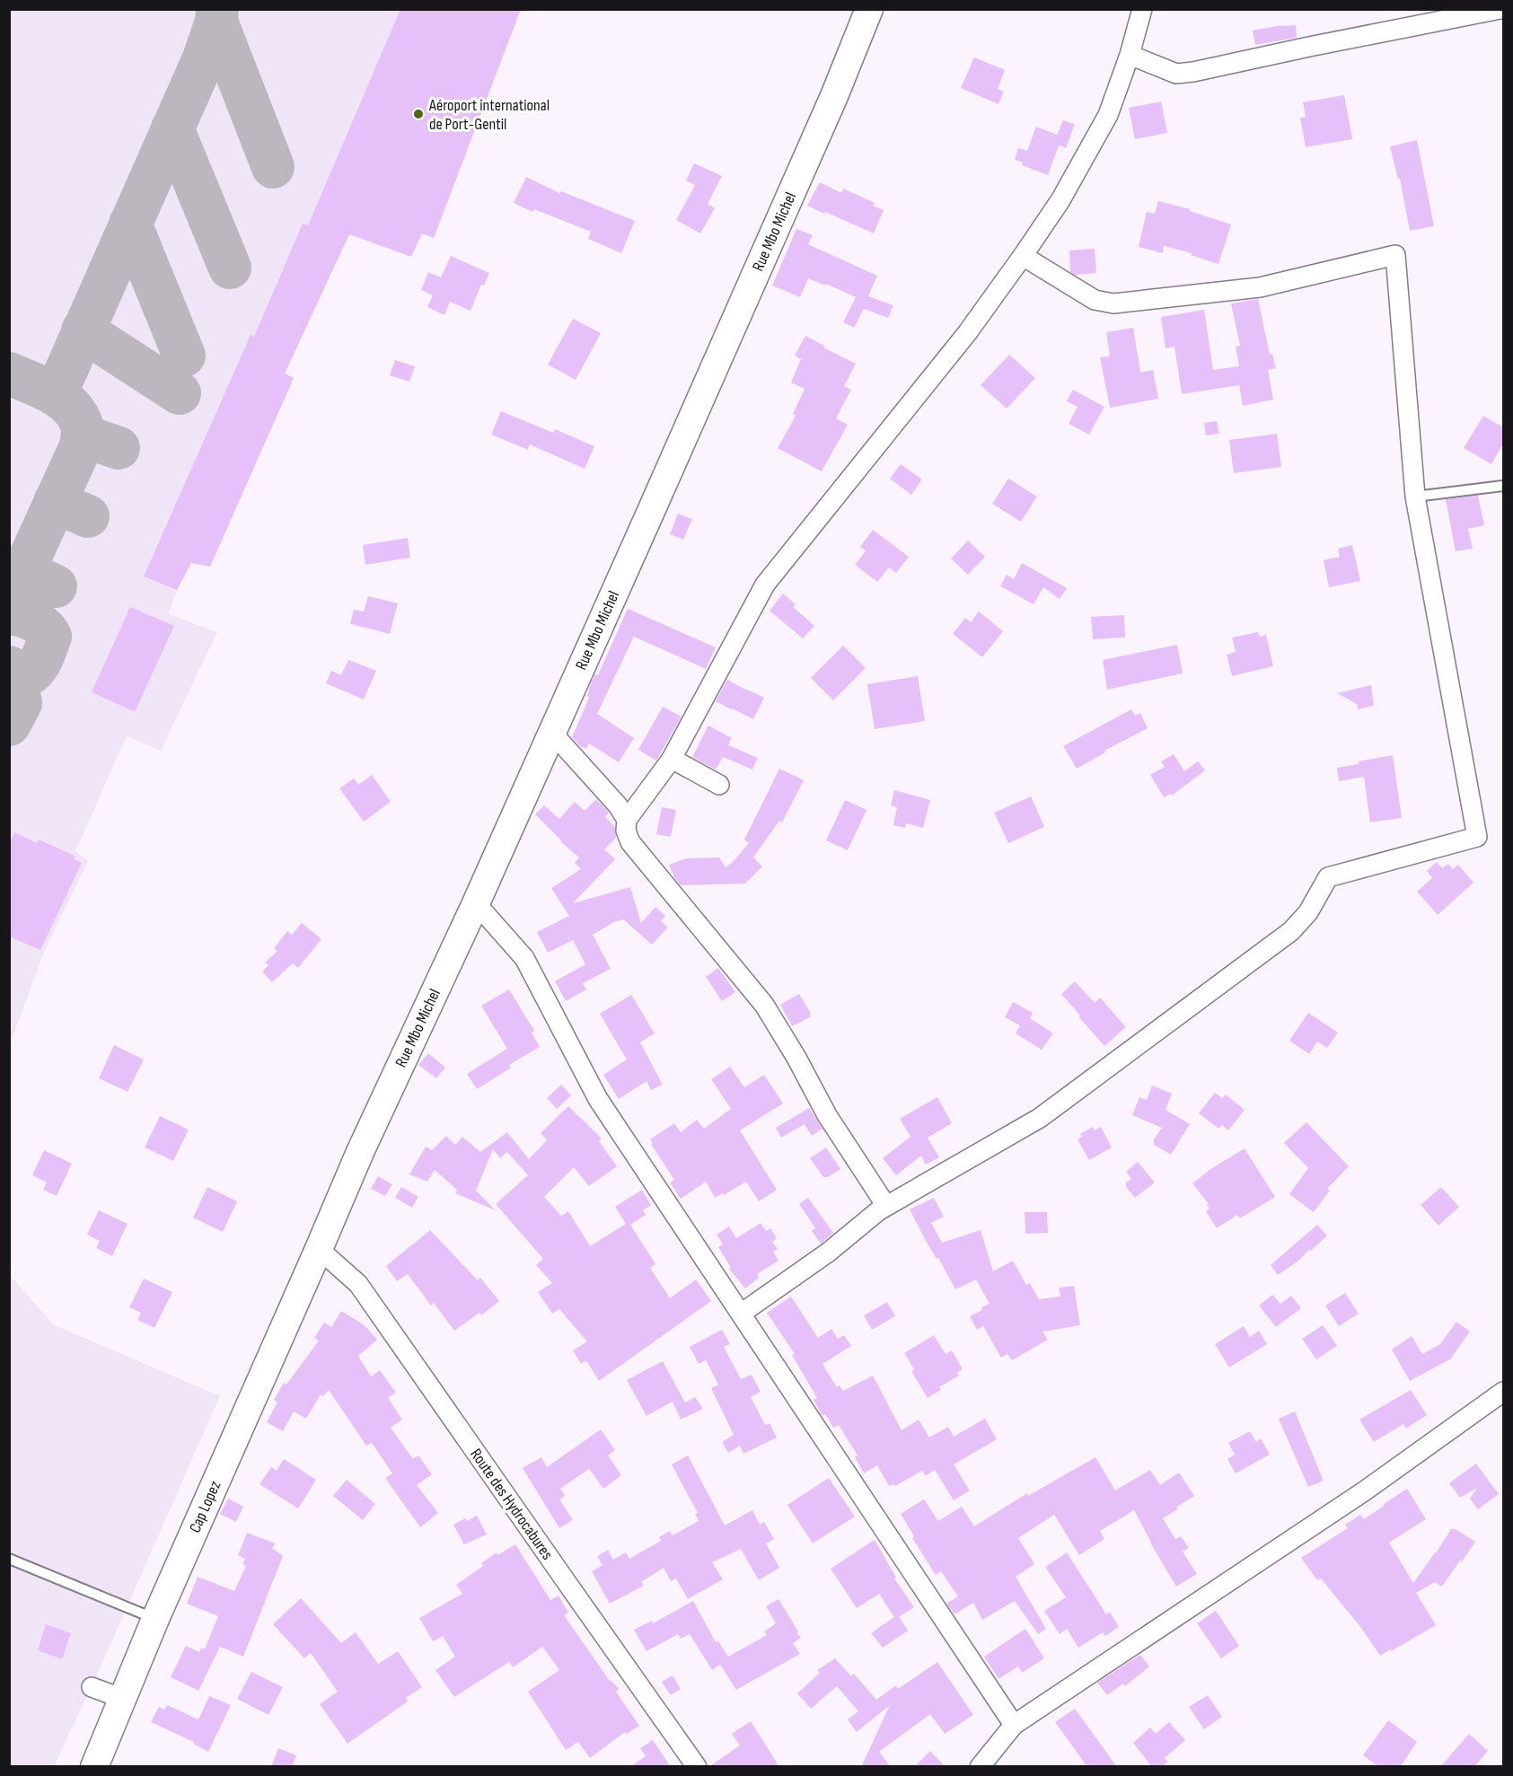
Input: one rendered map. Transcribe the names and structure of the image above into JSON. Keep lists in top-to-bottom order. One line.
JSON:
{"streets":{"street":["Rue Mbo Michel","Route des Hydrocabures","Cap Lopez"]},"crossings":[["Rue Mbo Michel","Route des Hydrocabures"],["Rue Mbo Michel","Cap Lopez"],["Route des Hydrocabures","Cap Lopez"]],"places":["Aéroport international de Port-Gentil"]}
